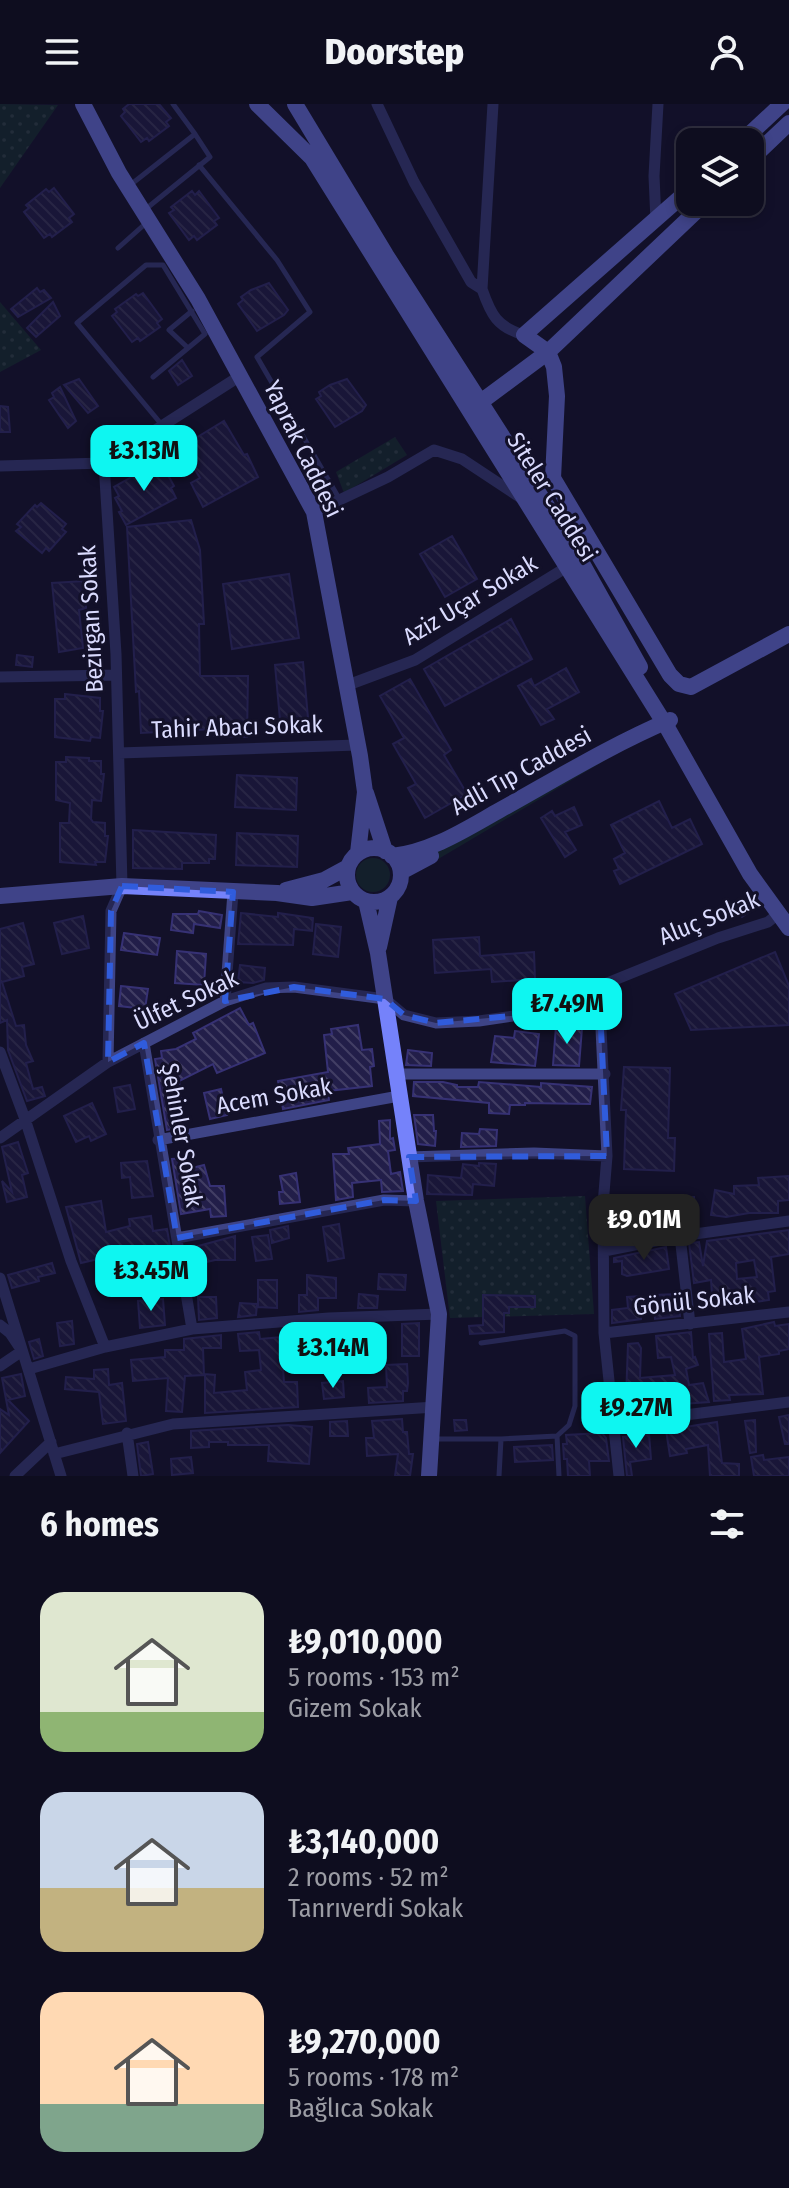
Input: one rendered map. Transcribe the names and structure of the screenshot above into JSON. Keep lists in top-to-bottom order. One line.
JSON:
{"streets":{"street":["Yaprak Caddesi","Siteler Caddesi","Aziz Uçar Sokak","Bezirgan Sokak","Tahir Abacı Sokak","Adli Tıp Caddesi","Aluç Sokak","Ülfet Sokak","Acem Sokak","Şehinler Sokak","Gönül Sokak"]},"crossings":[["Yaprak Caddesi","Aziz Uçar Sokak"],["Yaprak Caddesi","Tahir Abacı Sokak"],["Yaprak Caddesi","Adli Tıp Caddesi"],["Siteler Caddesi","Aziz Uçar Sokak"],["Siteler Caddesi","Adli Tıp Caddesi"],["Siteler Caddesi","Aluç Sokak"],["Bezirgan Sokak","Tahir Abacı Sokak"],["Bezirgan Sokak","Adli Tıp Caddesi"],["Bezirgan Sokak","Ülfet Sokak"],["Aluç Sokak","Ülfet Sokak"],["Ülfet Sokak","Şehinler Sokak"],["Acem Sokak","Şehinler Sokak"]],"page":{"header":"Doorstep","price":["₺3.13M","₺7.49M","₺9.01M","₺3.45M","₺3.14M","₺9.27M"],"heading":"6 homes","list":[{"name":"₺9,010,000","note":"5 rooms · 153 m² · Gizem Sokak"},{"name":"₺3,140,000","note":"2 rooms · 52 m² · Tanrıverdi Sokak"},{"name":"₺9,270,000","note":"5 rooms · 178 m² · Bağlıca Sokak"}]}}
